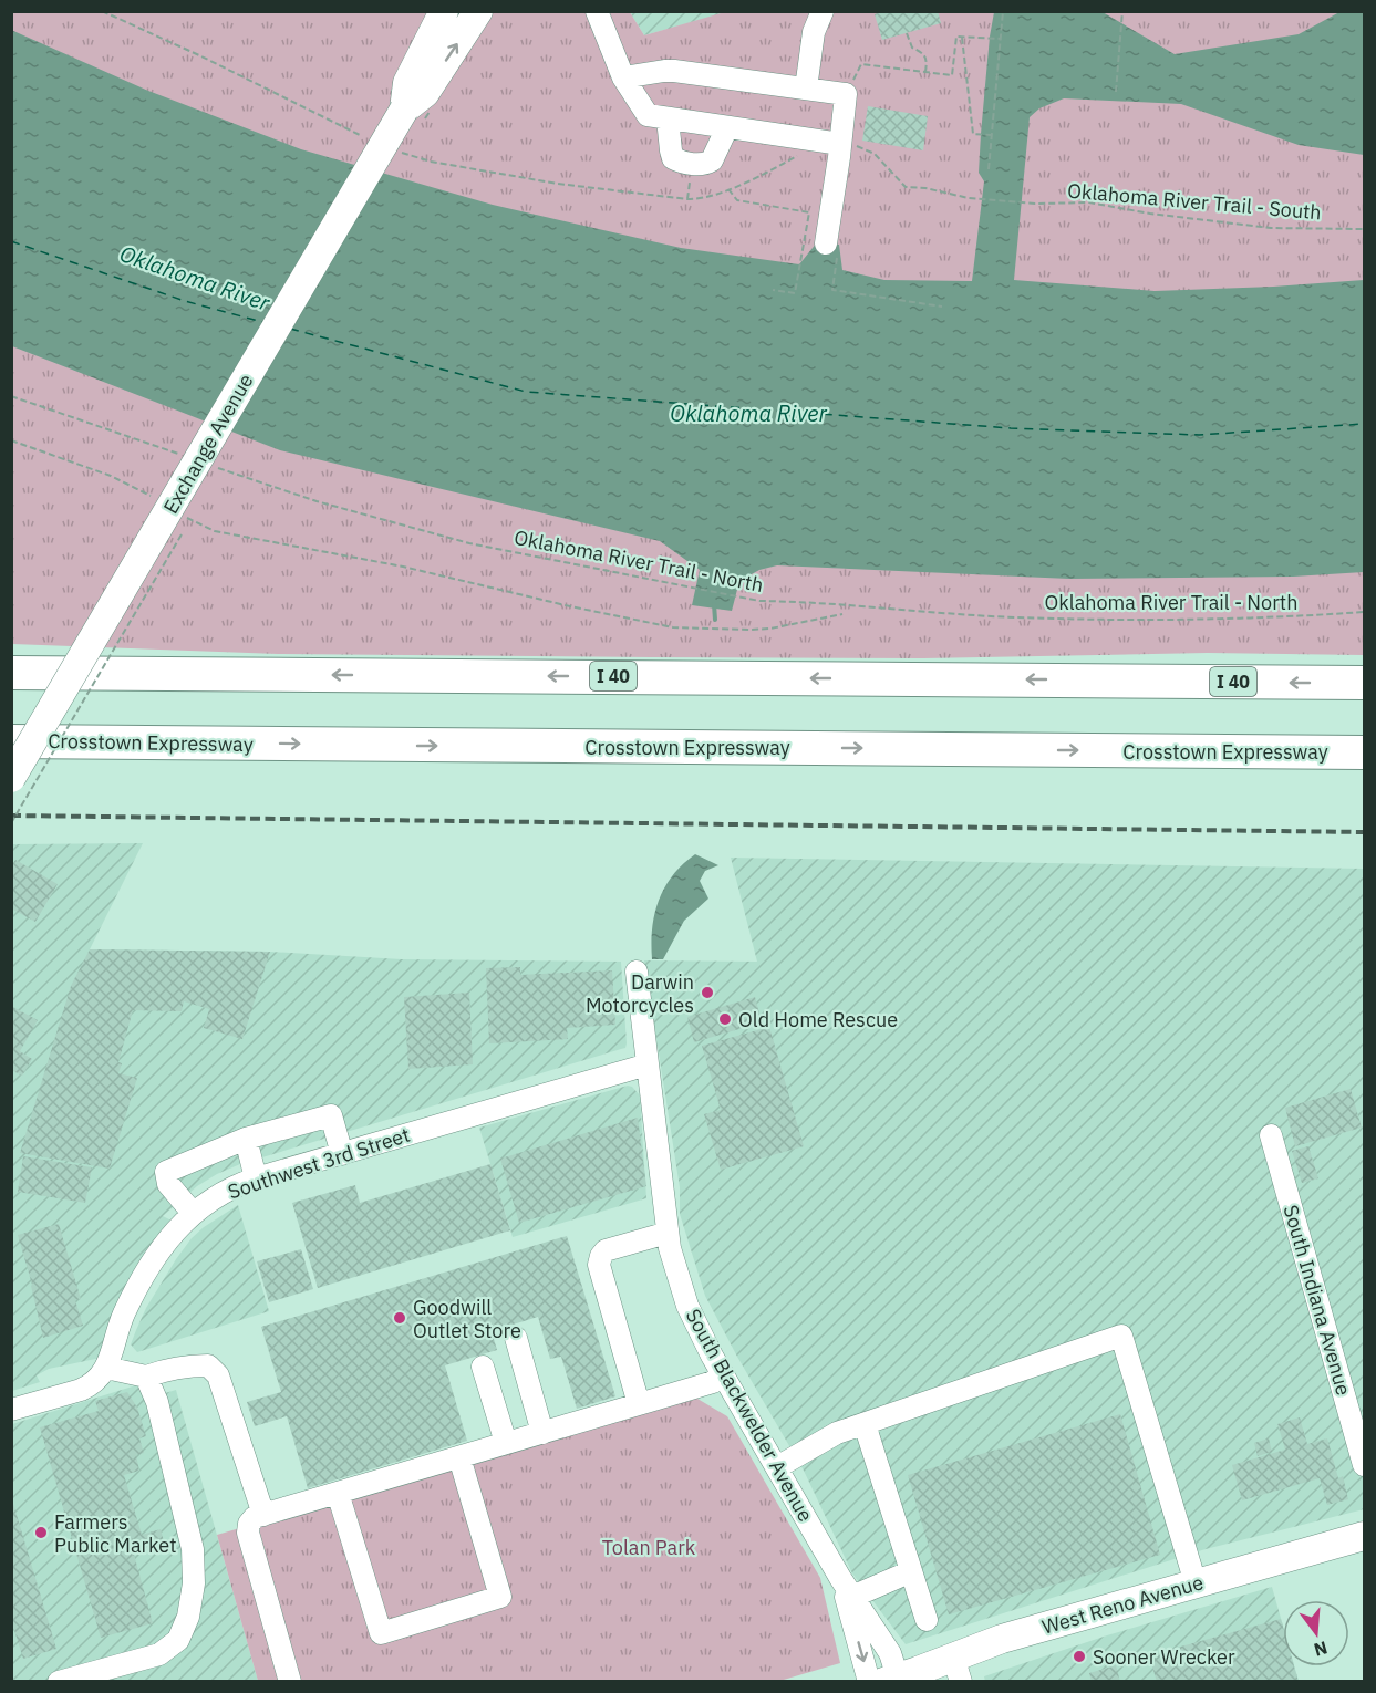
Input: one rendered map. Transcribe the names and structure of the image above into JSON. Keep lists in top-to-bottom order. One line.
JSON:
{"streets":{"highway":["I 40","Crosstown Expressway"],"main road":["Exchange Avenue","West Reno Avenue"],"street":["Southwest 3rd Street","South Indiana Avenue","South Blackwelder Avenue"],"path":["Oklahoma River Trail - South","Oklahoma River Trail - North"]},"crossings":[["Southwest 3rd Street","South Blackwelder Avenue"],["South Blackwelder Avenue","West Reno Avenue"]],"water":["Oklahoma River"],"parks":["Tolan Park"],"places":["Darwin Motorcycles","Old Home Rescue","Goodwill Outlet Store","Farmers Public Market","Sooner Wrecker"],"north":"bottom"}
